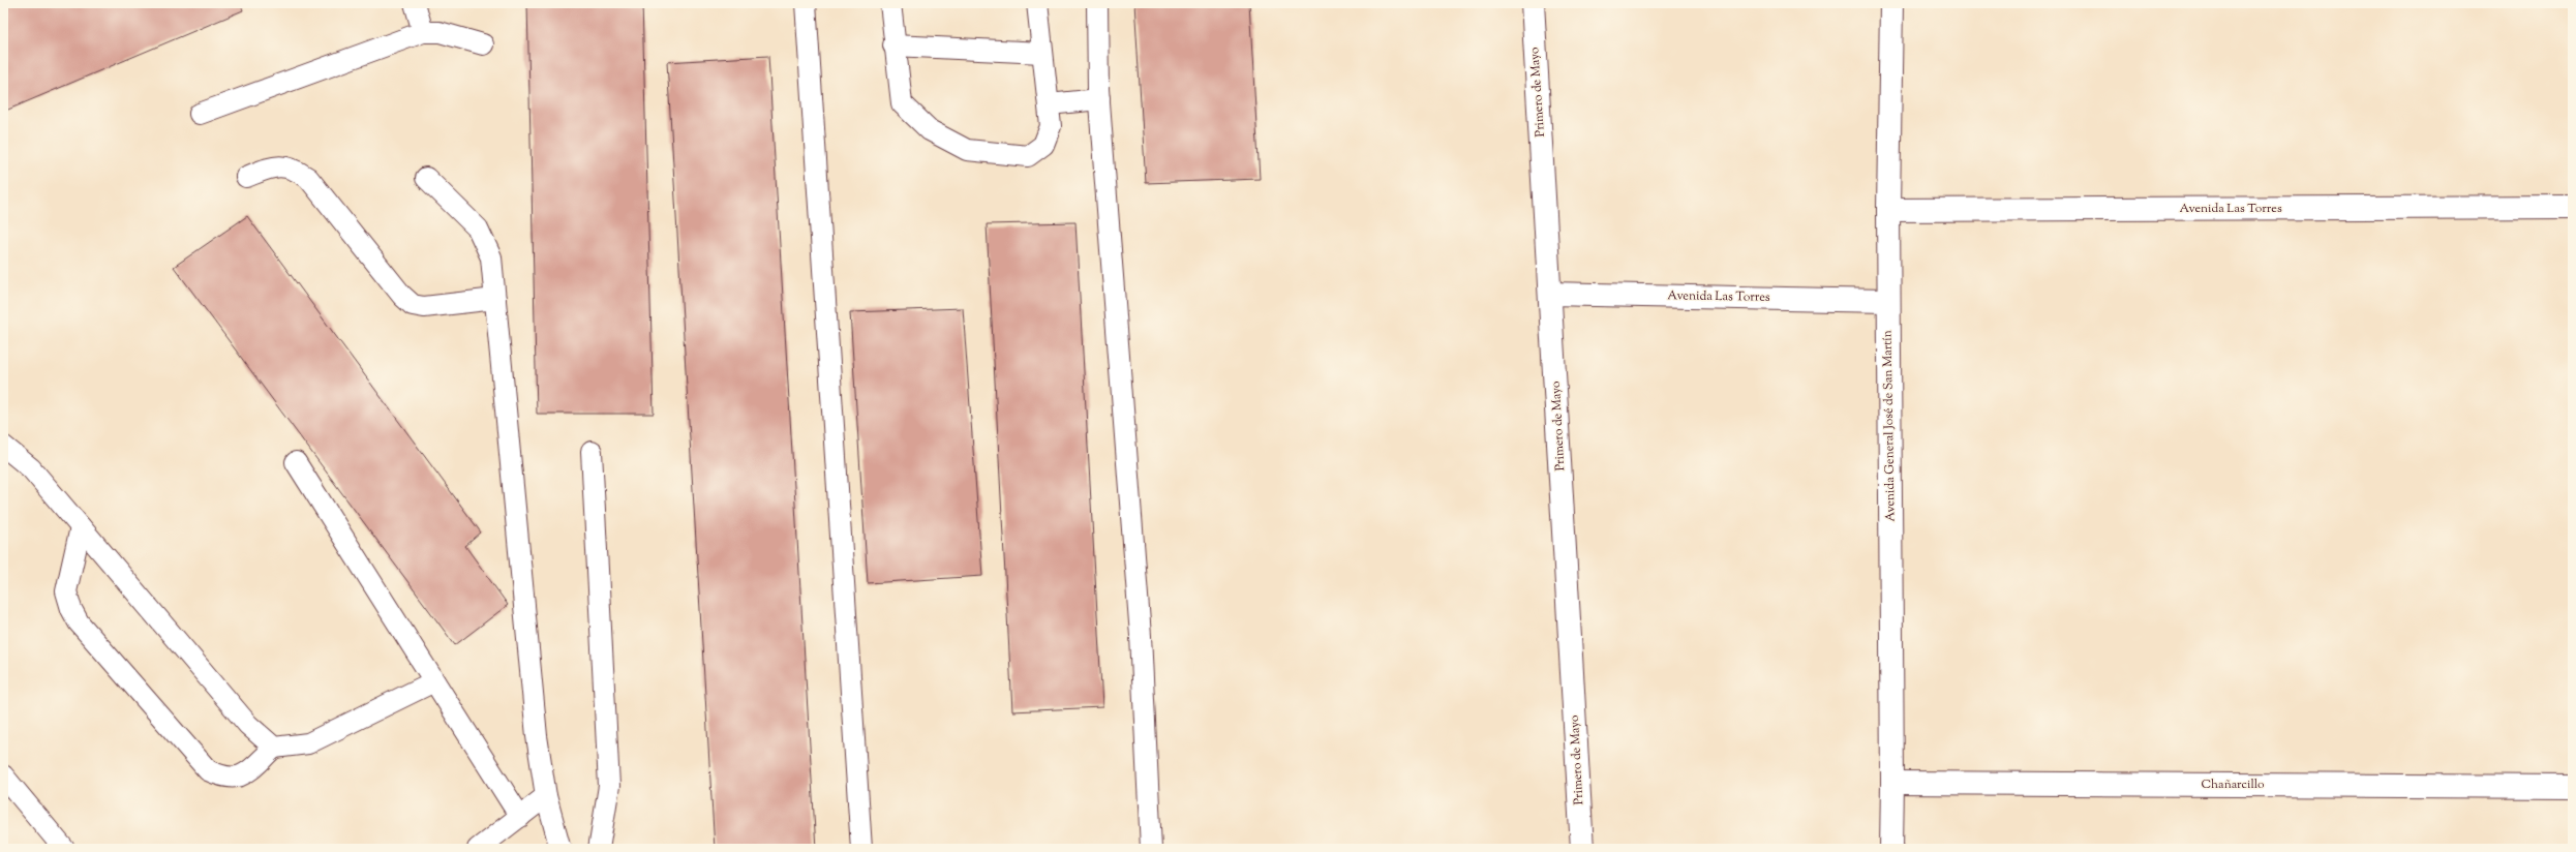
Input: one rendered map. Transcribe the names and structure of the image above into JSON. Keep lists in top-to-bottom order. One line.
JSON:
{"streets":{"street":["Primero de Mayo","Avenida Las Torres","Avenida General José de San Martín","Chañarcillo"]},"crossings":[["Primero de Mayo","Avenida Las Torres"],["Avenida Las Torres","Avenida General José de San Martín"],["Avenida General José de San Martín","Chañarcillo"]]}
